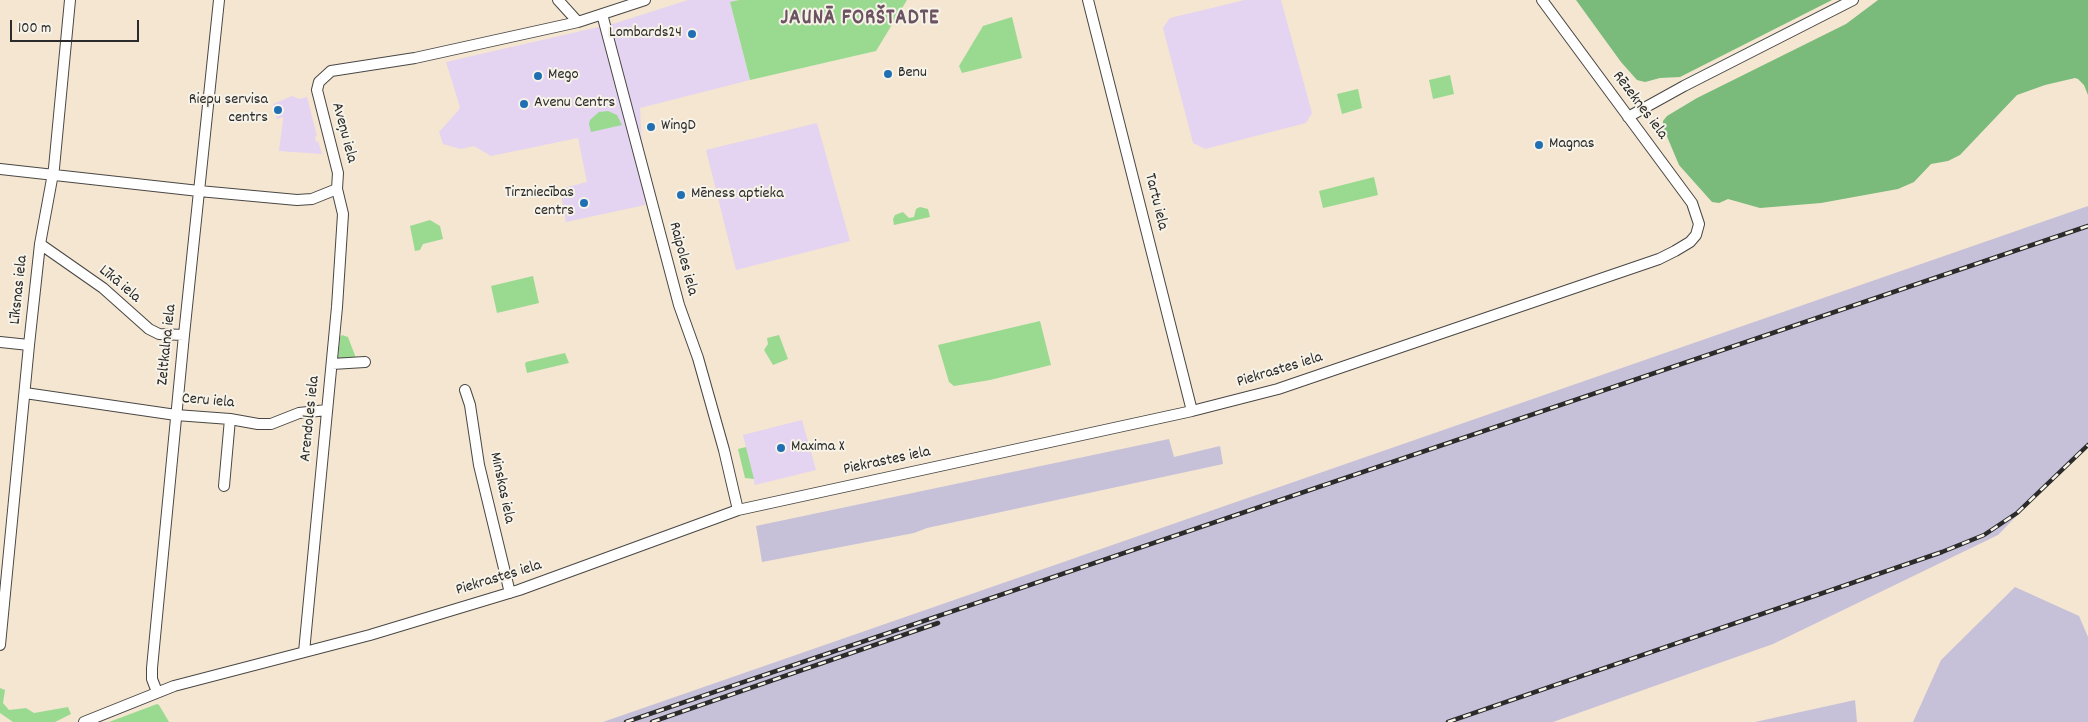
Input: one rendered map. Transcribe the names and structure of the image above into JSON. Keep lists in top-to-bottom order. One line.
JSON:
{"streets":{"street":["Rēzeknes iela","Aveņu iela","Tartu iela","Raipoles iela","Līkā iela","Līksnas iela","Zeltkalna iela","Piekrastes iela","Ceru iela","Arendoles iela","Minskas iela"]},"crossings":[["Rēzeknes iela","Piekrastes iela"],["Aveņu iela","Raipoles iela"],["Aveņu iela","Līksnas iela"],["Aveņu iela","Zeltkalna iela"],["Aveņu iela","Arendoles iela"],["Tartu iela","Piekrastes iela"],["Raipoles iela","Piekrastes iela"],["Līkā iela","Līksnas iela"],["Līkā iela","Zeltkalna iela"],["Līksnas iela","Ceru iela"],["Zeltkalna iela","Piekrastes iela"],["Zeltkalna iela","Ceru iela"],["Piekrastes iela","Arendoles iela"],["Piekrastes iela","Minskas iela"],["Ceru iela","Arendoles iela"]],"districts":["JAUNĀ FORŠTADTE"],"places":["Lombards24","Benu","Mego","Avenu Centrs","Riepu servisa centrs","WingD","Magnas","Mēness aptieka","Tirzniecības centrs","Maxima X"],"scale_bar":"100 m"}
